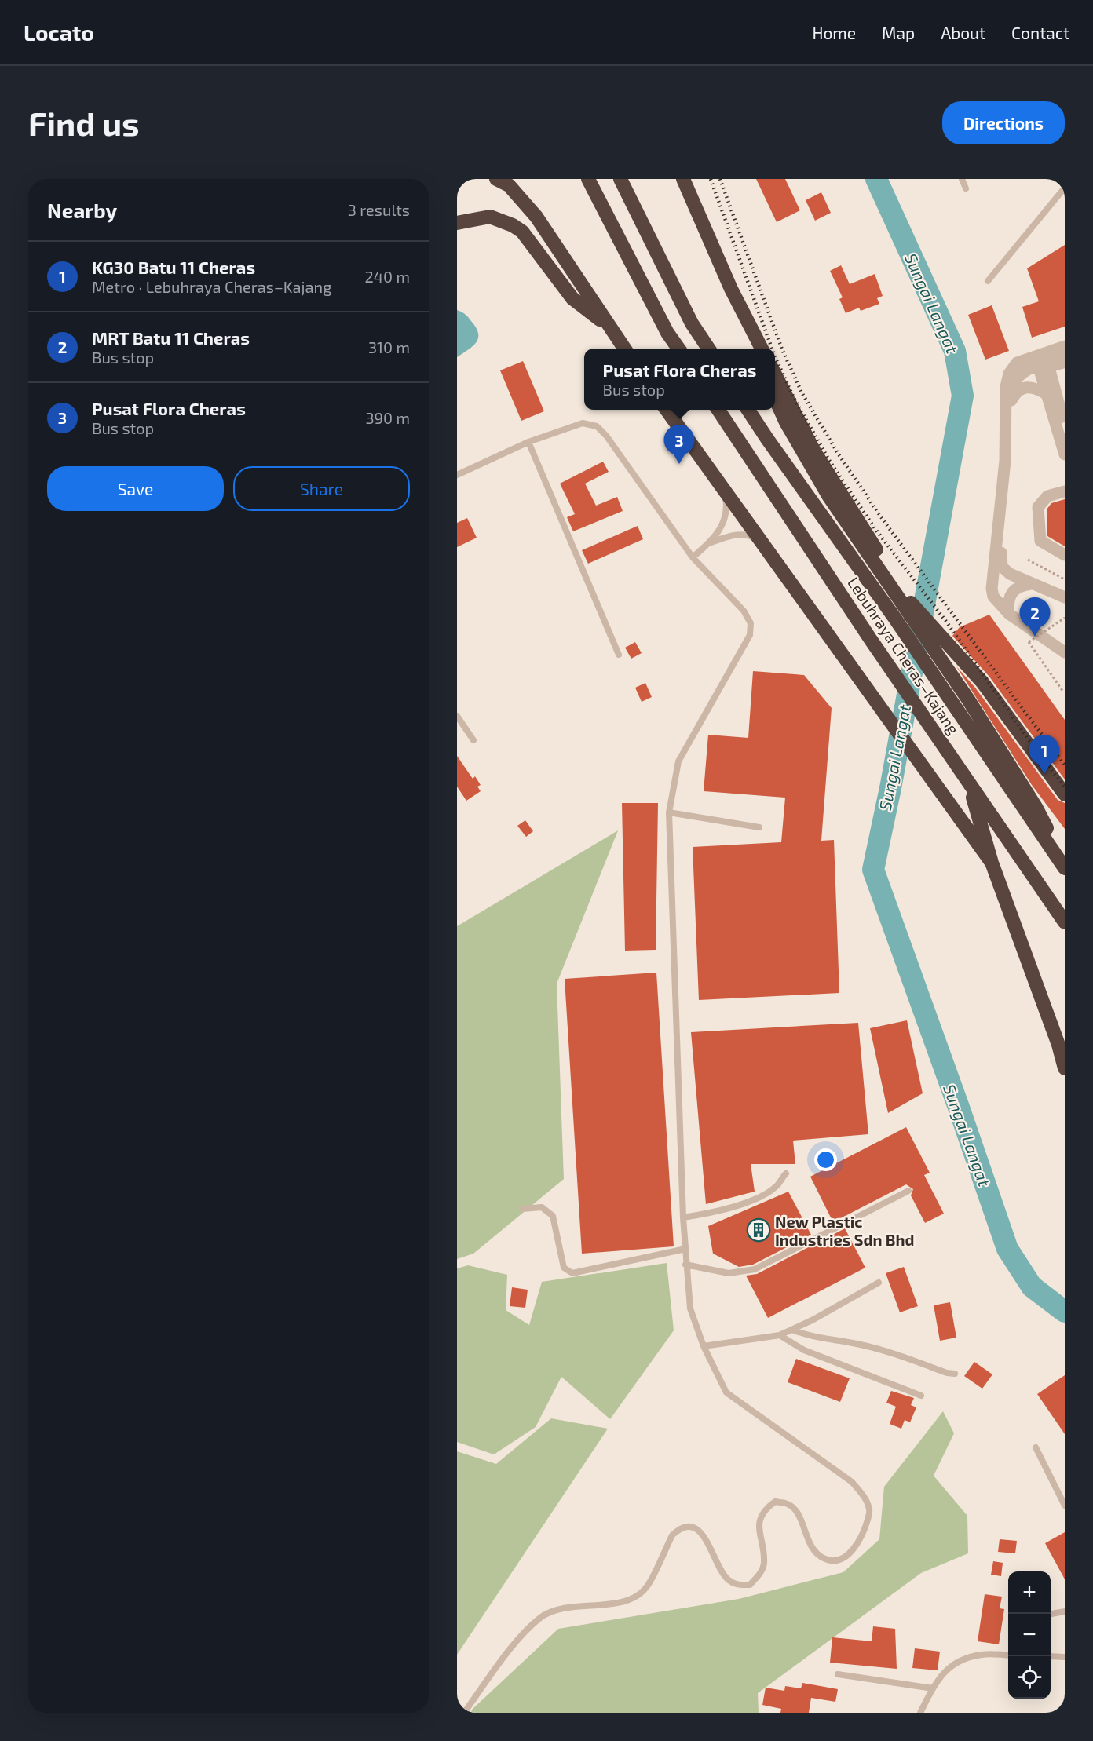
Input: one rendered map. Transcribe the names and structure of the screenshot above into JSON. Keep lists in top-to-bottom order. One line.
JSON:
{"streets":{"highway":["Lebuhraya Cheras–Kajang"]},"water":["Sungai Langat"],"places":{"building":["New Plastic Industries Sdn Bhd"]},"page":{"header":"Locato","nav":["Home","Map","About","Contact"],"buttons":["Directions",["Save","Share"]],"title":"Find us","heading":["Nearby","3 results"],"list":[{"mark":"1","name":"KG30 Batu 11 Cheras","note":"Metro · Lebuhraya Cheras–Kajang","value":"240 m"},{"mark":"2","name":"MRT Batu 11 Cheras","note":"Bus stop","value":"310 m"},{"mark":"3","name":"Pusat Flora Cheras","note":"Bus stop","value":"390 m"}],"popup":["Pusat Flora Cheras","Bus stop"],"pins":["3","2","1"],"map_buttons":["+","−"]}}
